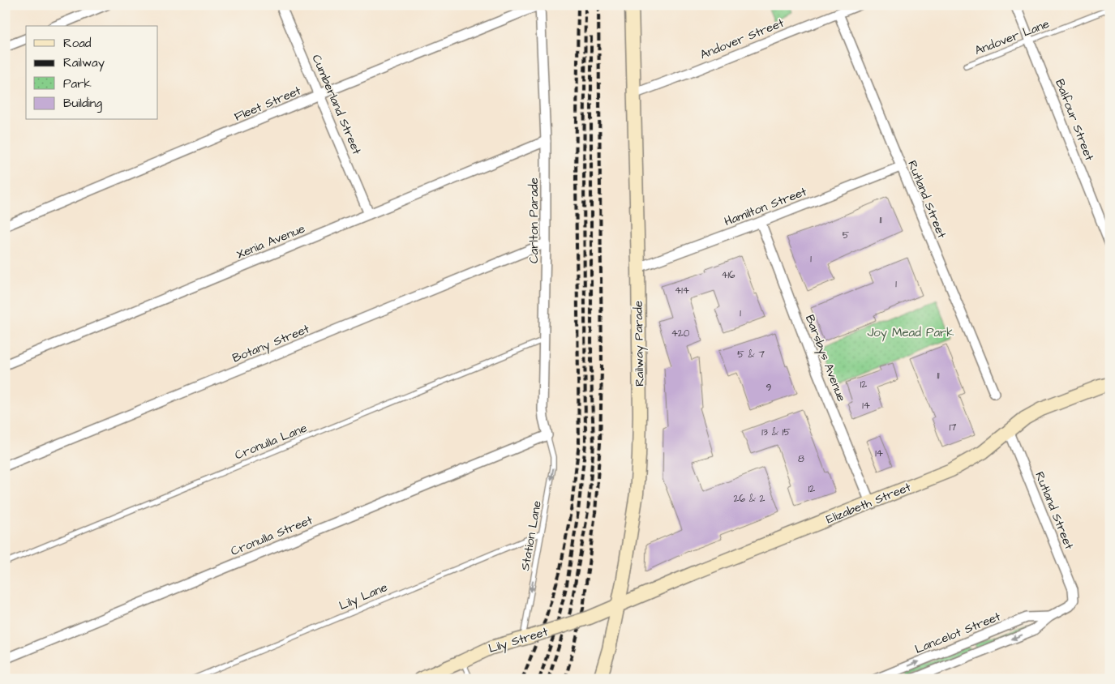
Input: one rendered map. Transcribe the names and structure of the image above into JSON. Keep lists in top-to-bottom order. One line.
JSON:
{"streets":{"main road":["Railway Parade","Elizabeth Street","Lily Street"],"street":["Andover Street","Fleet Street","Cumberland Street","Balfour Street","Rutland Street","Hamilton Street","Carlton Parade","Xenia Avenue","Botany Street","Barsbys Avenue","Cronulla Street","Lancelot Street"],"lane":["Andover Lane","Cronulla Lane","Station Lane","Lily Lane"]},"crossings":[["Andover Lane","Balfour Street"],["Andover Street","Rutland Street"],["Andover Street","Railway Parade"],["Fleet Street","Cumberland Street"],["Fleet Street","Carlton Parade"],["Cumberland Street","Xenia Avenue"],["Rutland Street","Hamilton Street"],["Rutland Street","Elizabeth Street"],["Rutland Street","Lancelot Street"],["Hamilton Street","Railway Parade"],["Hamilton Street","Barsbys Avenue"],["Carlton Parade","Xenia Avenue"],["Carlton Parade","Botany Street"],["Carlton Parade","Cronulla Lane"],["Carlton Parade","Cronulla Street"],["Carlton Parade","Station Lane"],["Railway Parade","Elizabeth Street"],["Railway Parade","Lily Street"],["Barsbys Avenue","Elizabeth Street"],["Elizabeth Street","Lily Street"],["Cronulla Street","Station Lane"],["Station Lane","Lily Lane"],["Station Lane","Lily Street"]],"one_way":["Station Lane"],"parks":["Joy Mead Park"],"house_numbers":["11","5","1","416","1","414","1","420","5 & 7","11","12","9","14","17","13 & 15","14","8","12","26 & 2"],"legend":["Road","Railway","Park","Building"]}
